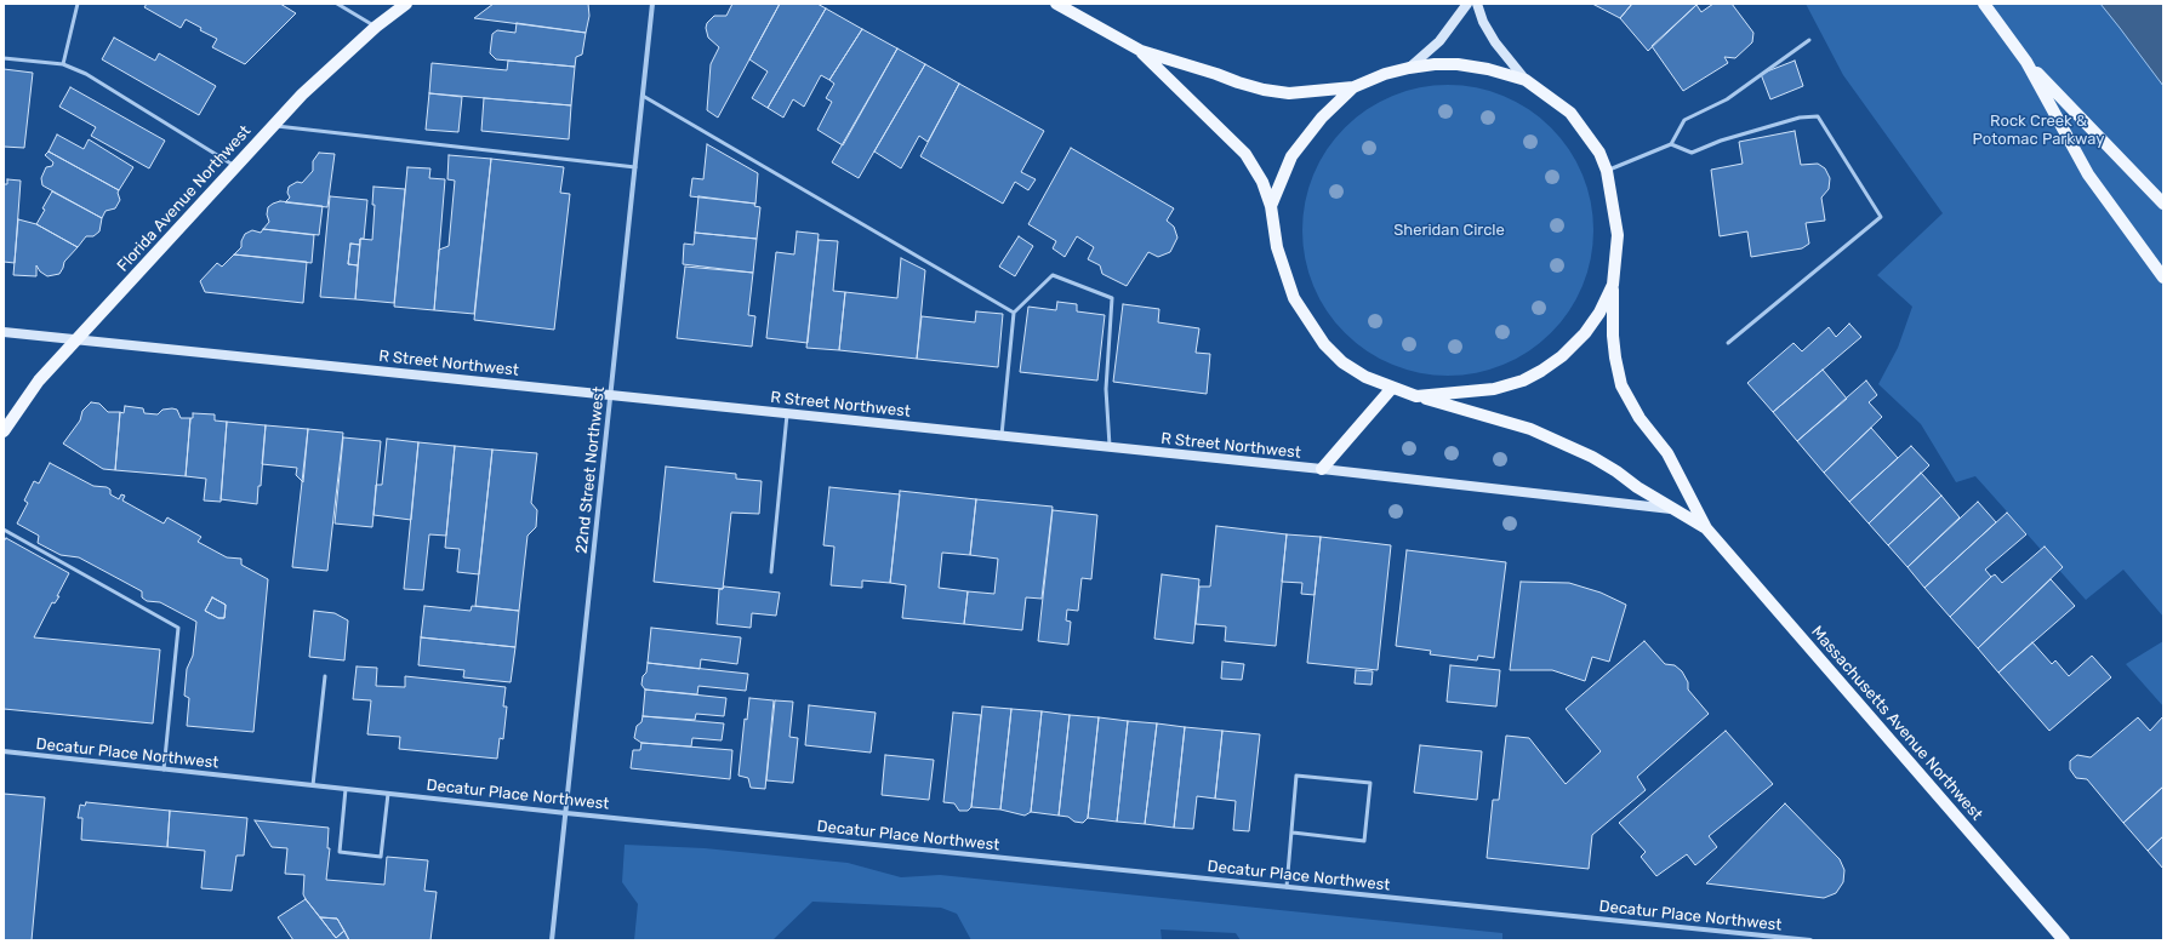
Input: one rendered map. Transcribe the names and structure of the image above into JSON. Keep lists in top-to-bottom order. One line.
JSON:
{"streets":{"main road":["Florida Avenue Northwest","R Street Northwest","Massachusetts Avenue Northwest"],"street":["22nd Street Northwest","Decatur Place Northwest"]},"crossings":[["Florida Avenue Northwest","R Street Northwest"],["R Street Northwest","22nd Street Northwest"],["R Street Northwest","Massachusetts Avenue Northwest"],["22nd Street Northwest","Decatur Place Northwest"]],"parks":["Rock Creek & Potomac Parkway","Sheridan Circle"]}
